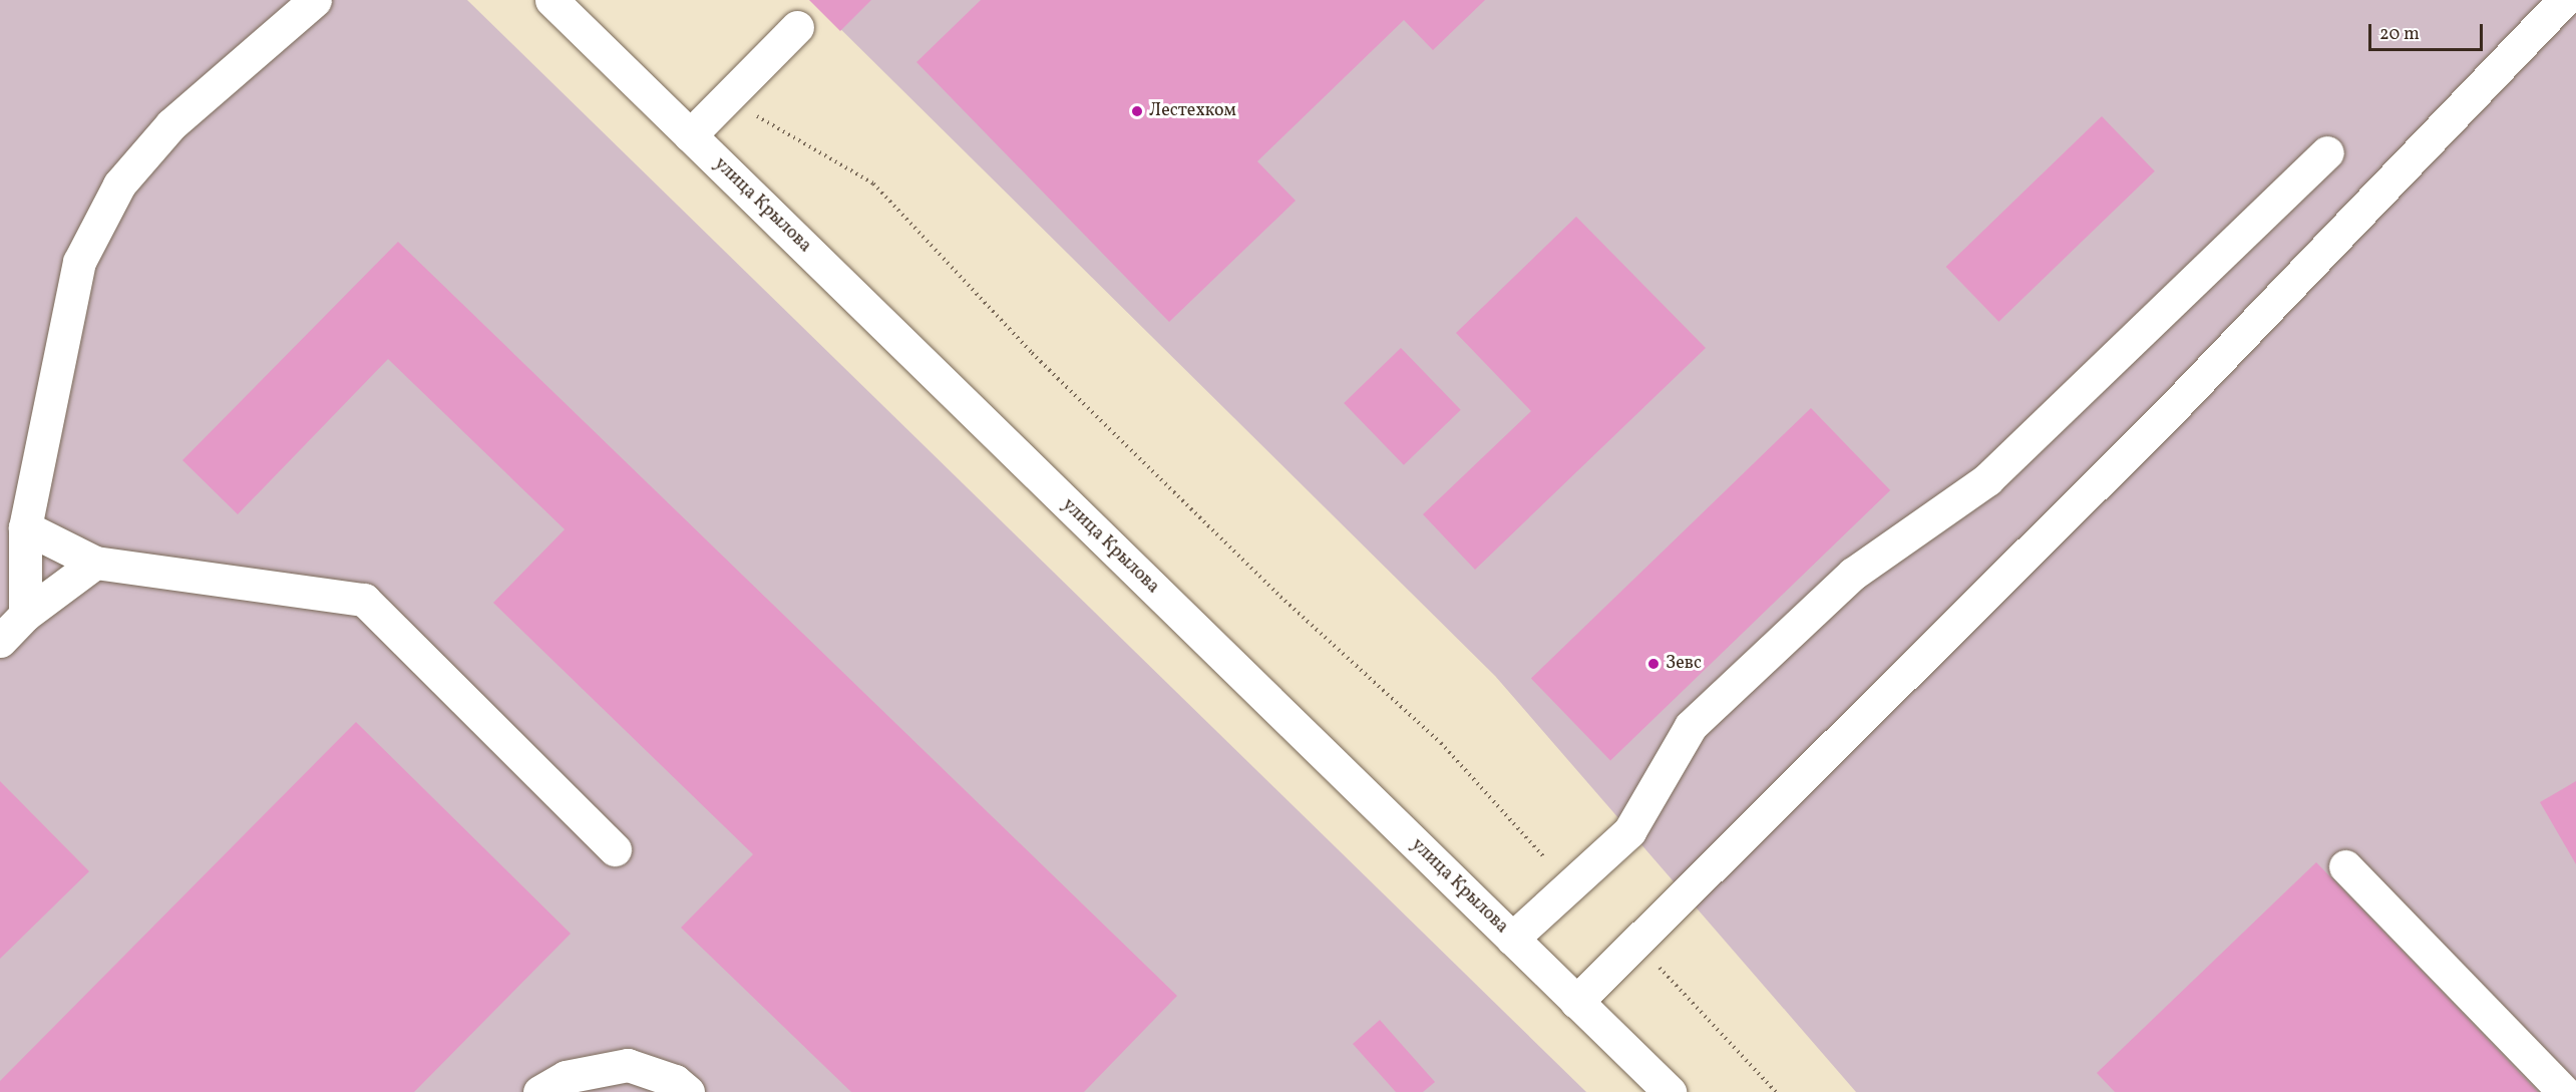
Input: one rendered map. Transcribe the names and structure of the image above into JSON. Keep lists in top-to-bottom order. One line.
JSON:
{"streets":{"street":["улица Крылова"]},"places":["Лестехком","Зевс"],"scale_bar":"20 m"}
